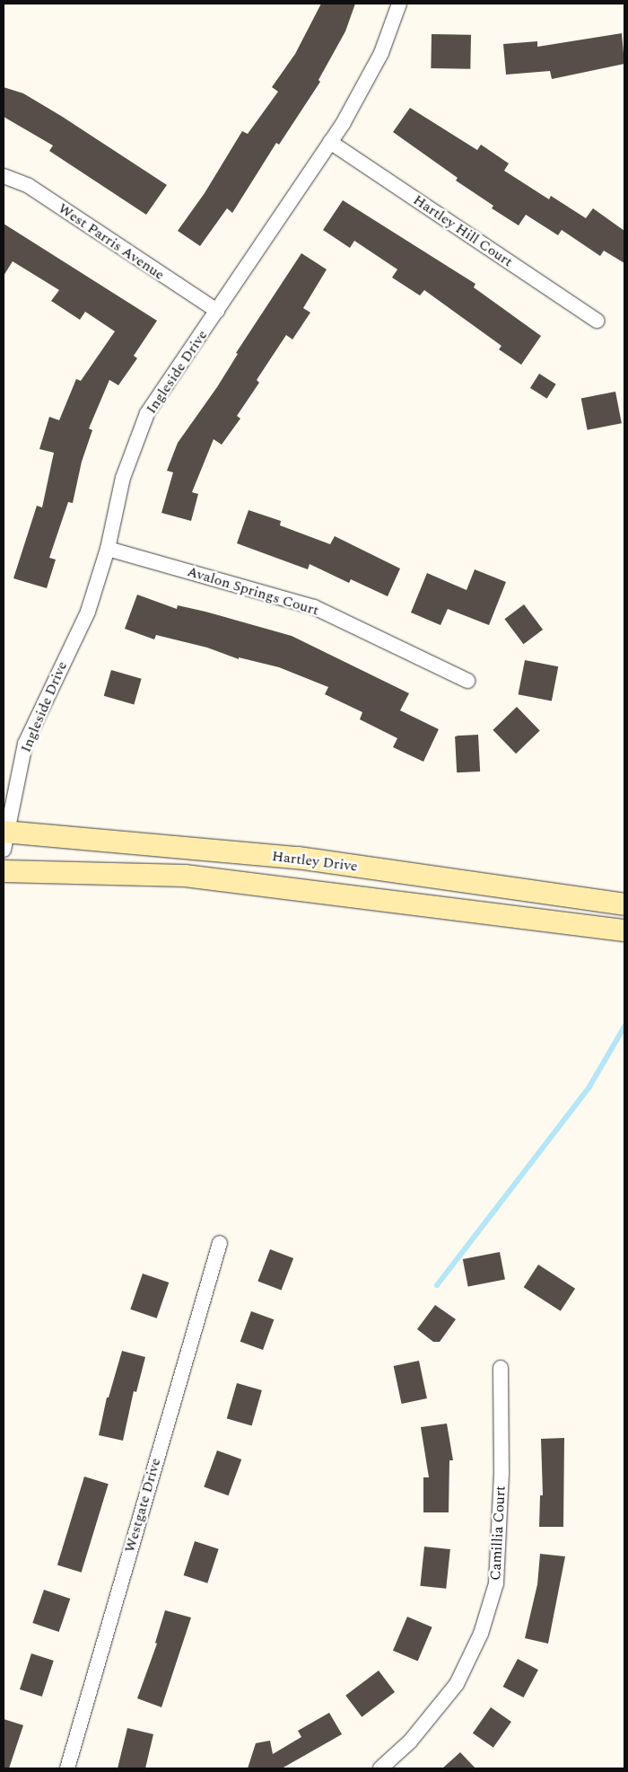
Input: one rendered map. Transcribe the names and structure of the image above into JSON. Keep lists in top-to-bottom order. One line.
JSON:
{"streets":{"street":["Hartley Hill Court","West Parris Avenue","Ingleside Drive","Avalon Springs Court","Hartley Drive","Westgate Drive","Camillia Court"]},"crossings":[["Hartley Hill Court","Ingleside Drive"],["West Parris Avenue","Ingleside Drive"],["Ingleside Drive","Avalon Springs Court"],["Ingleside Drive","Hartley Drive"]]}
